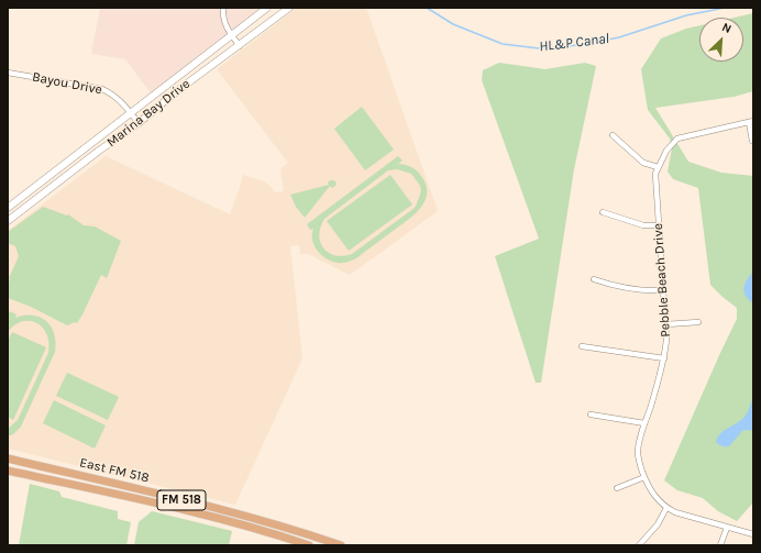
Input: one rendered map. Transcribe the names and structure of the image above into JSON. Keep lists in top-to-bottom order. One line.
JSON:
{"streets":{"main road":["Marina Bay Drive","East FM 518","FM 518"],"street":["Bayou Drive","Pebble Beach Drive"]},"crossings":[["Bayou Drive","Marina Bay Drive"]],"water":["HL&P Canal"],"north":"top right"}
